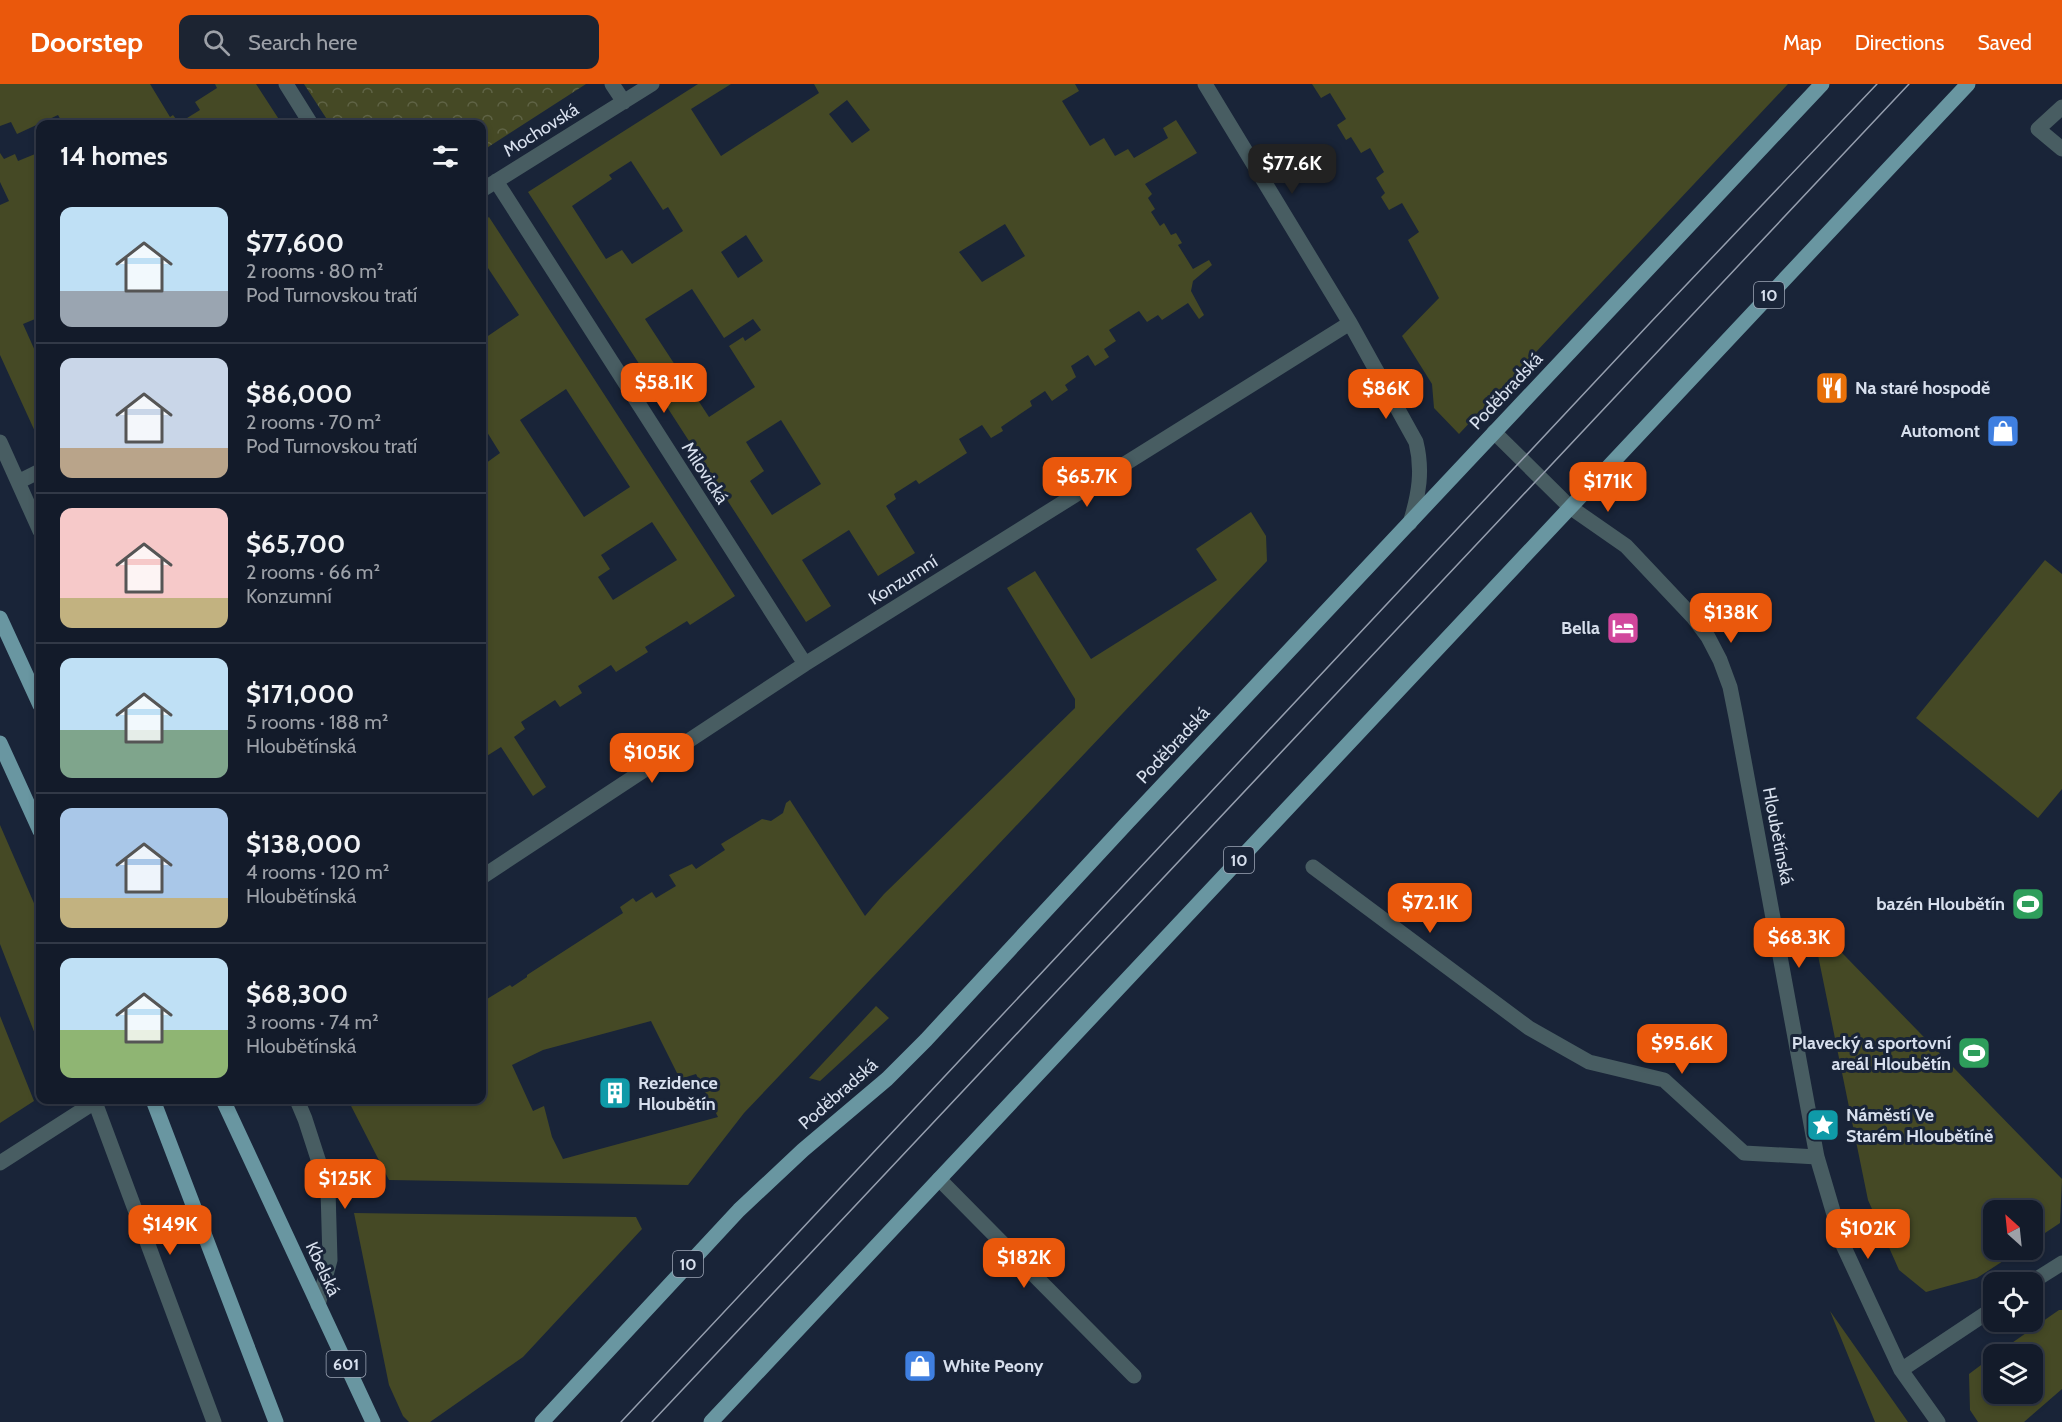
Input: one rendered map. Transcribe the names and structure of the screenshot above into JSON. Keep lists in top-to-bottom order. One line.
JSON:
{"streets":{"main road":["10","Poděbradská","Kbelská","601"],"street":["Mochovská","Milovická","Konzumní","Hloubětínská"]},"crossings":[["Mochovská","Milovická"],["10","Hloubětínská"],["Poděbradská","Hloubětínská"],["Milovická","Konzumní"]],"places":{"restaurant":["Na staré hospodě"],"shop":["Automont","White Peony"],"hotel":["Bella"],"sports":["bazén Hloubětín","Plavecký a sportovní areál Hloubětín"],"building":["Rezidence Hloubětín"],"place":["Náměstí Ve Starém Hloubětíně"]},"north":"top left","page":{"header":"Doorstep","search":"Search here","nav":["Map","Directions","Saved"],"heading":"14 homes","price":["$77.6K","$58.1K","$86K","$65.7K","$171K","$138K","$105K","$72.1K","$68.3K","$95.6K","$125K","$149K","$102K","$182K"],"list":[{"name":"$77,600","note":"2 rooms · 80 m² · Pod Turnovskou tratí"},{"name":"$86,000","note":"2 rooms · 70 m² · Pod Turnovskou tratí"},{"name":"$65,700","note":"2 rooms · 66 m² · Konzumní"},{"name":"$171,000","note":"5 rooms · 188 m² · Hloubětínská"},{"name":"$138,000","note":"4 rooms · 120 m² · Hloubětínská"},{"name":"$68,300","note":"3 rooms · 74 m² · Hloubětínská"}]}}
